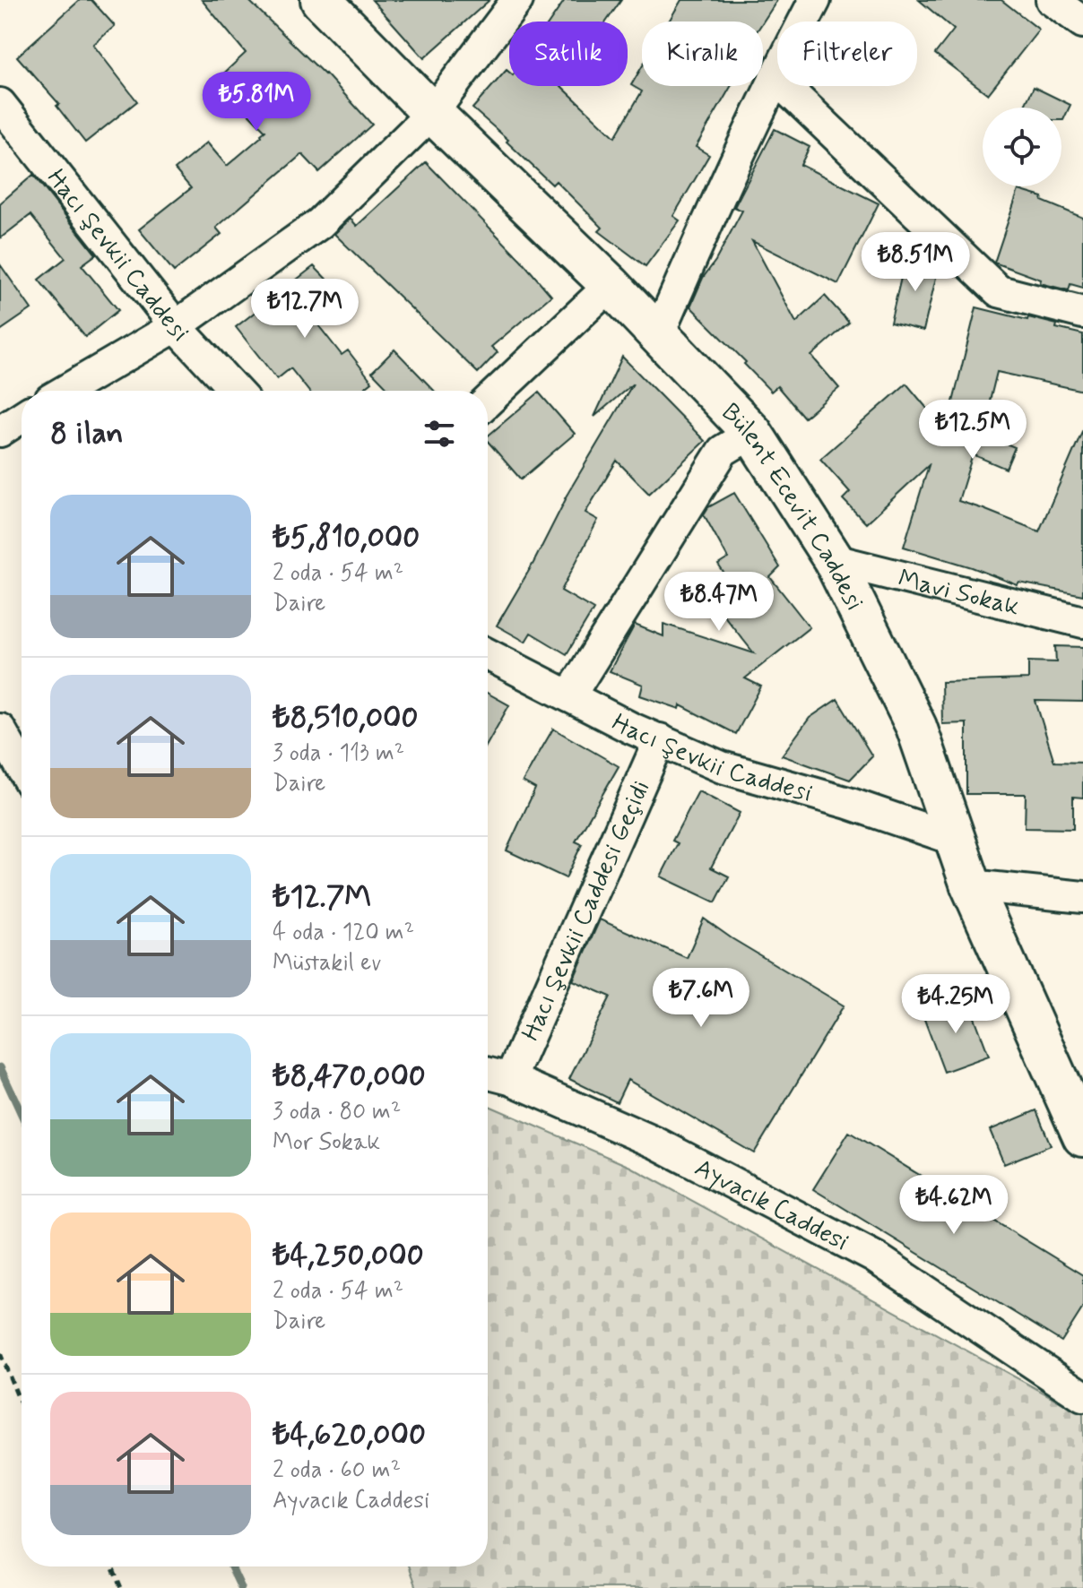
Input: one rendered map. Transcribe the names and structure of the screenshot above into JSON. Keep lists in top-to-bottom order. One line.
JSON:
{"streets":{"main road":["Bülent Ecevit Caddesi"],"street":["Hacı Şevkii Caddesi","Mavi Sokak","Hacı Şevkii Caddesi Geçidi","Ayvacık Caddesi"]},"crossings":[["Hacı Şevkii Caddesi","Bülent Ecevit Caddesi"],["Hacı Şevkii Caddesi","Hacı Şevkii Caddesi Geçidi"],["Bülent Ecevit Caddesi","Mavi Sokak"],["Hacı Şevkii Caddesi Geçidi","Ayvacık Caddesi"]],"page":{"chip":["Satılık","Kiralık","Filtreler"],"price":["₺5.81M","₺8.51M","₺12.7M","₺12.5M","₺8.47M","₺7.6M","₺4.25M","₺4.62M"],"heading":"8 ilan","list":[{"name":"₺5,810,000","note":"2 oda · 54 m² · Daire"},{"name":"₺8,510,000","note":"3 oda · 113 m² · Daire"},{"name":"₺12.7M","note":"4 oda · 120 m² · Müstakil ev"},{"name":"₺8,470,000","note":"3 oda · 80 m² · Mor Sokak"},{"name":"₺4,250,000","note":"2 oda · 54 m² · Daire"},{"name":"₺4,620,000","note":"2 oda · 60 m² · Ayvacık Caddesi"}]}}
